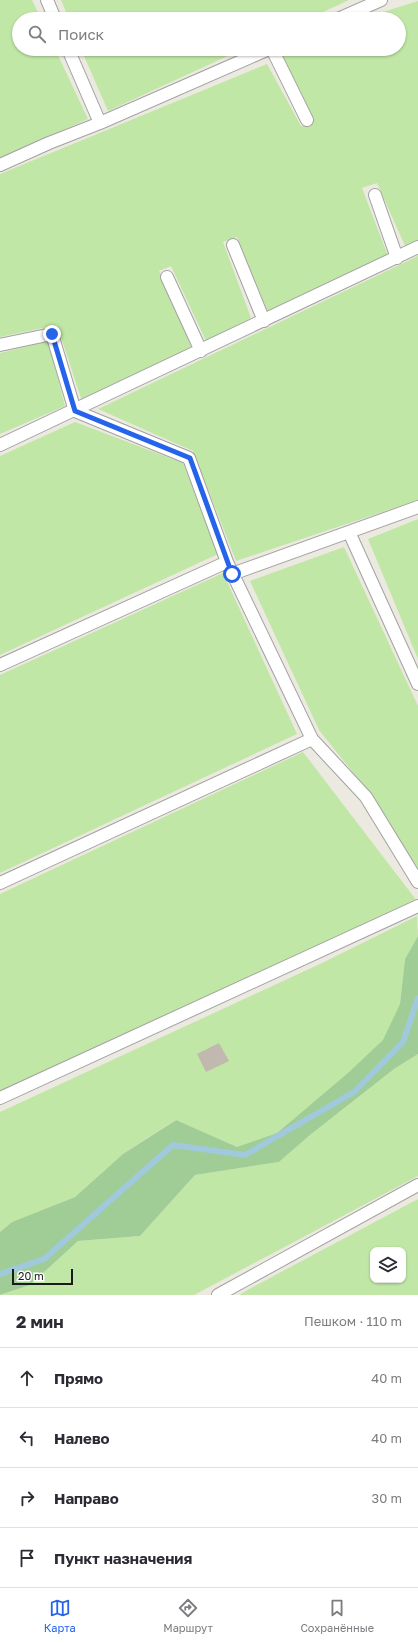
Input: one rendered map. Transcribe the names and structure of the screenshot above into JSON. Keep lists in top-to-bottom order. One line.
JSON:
{"scale_bar":"20 m","page":{"search":"Поиск","scale":"20 m","heading":["2 мин","Пешком · 110 m"],"list":[["Прямо","40 m"],["Налево","40 m"],["Направо","30 m"],"Пункт назначения"],"nav":["Карта","Маршрут","Сохранённые"]}}
